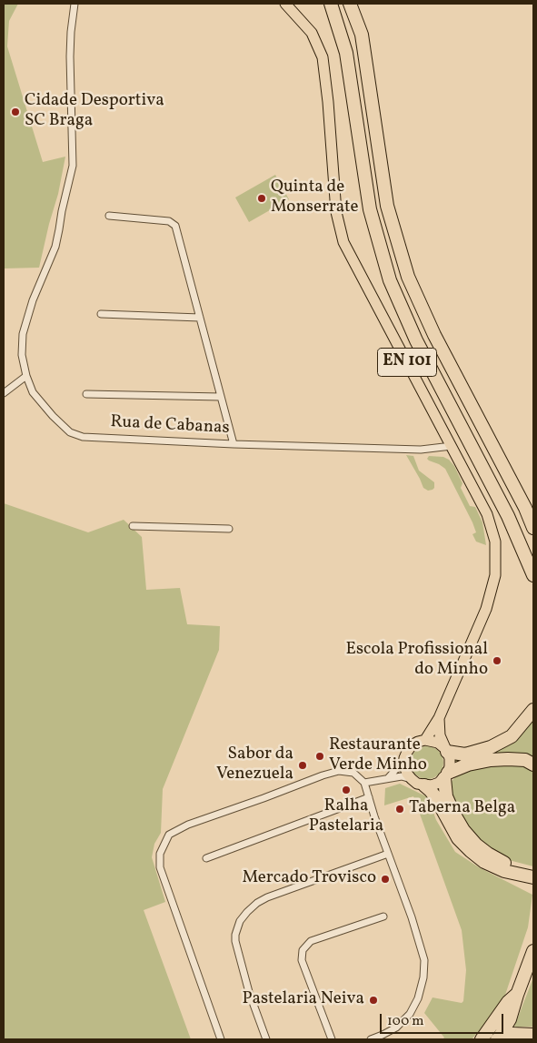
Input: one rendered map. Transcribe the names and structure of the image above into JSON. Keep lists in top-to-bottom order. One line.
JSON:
{"streets":{"highway":["EN 101"],"street":["Rua de Cabanas"]},"crossings":[["EN 101","Rua de Cabanas"]],"places":["Cidade Desportiva SC Braga","Quinta de Monserrate","Escola Profissional do Minho","Restaurante Verde Minho","Sabor da Venezuela","Ralha Pastelaria","Taberna Belga","Mercado Trovisco","Pastelaria Neiva"],"scale_bar":"100 m"}
